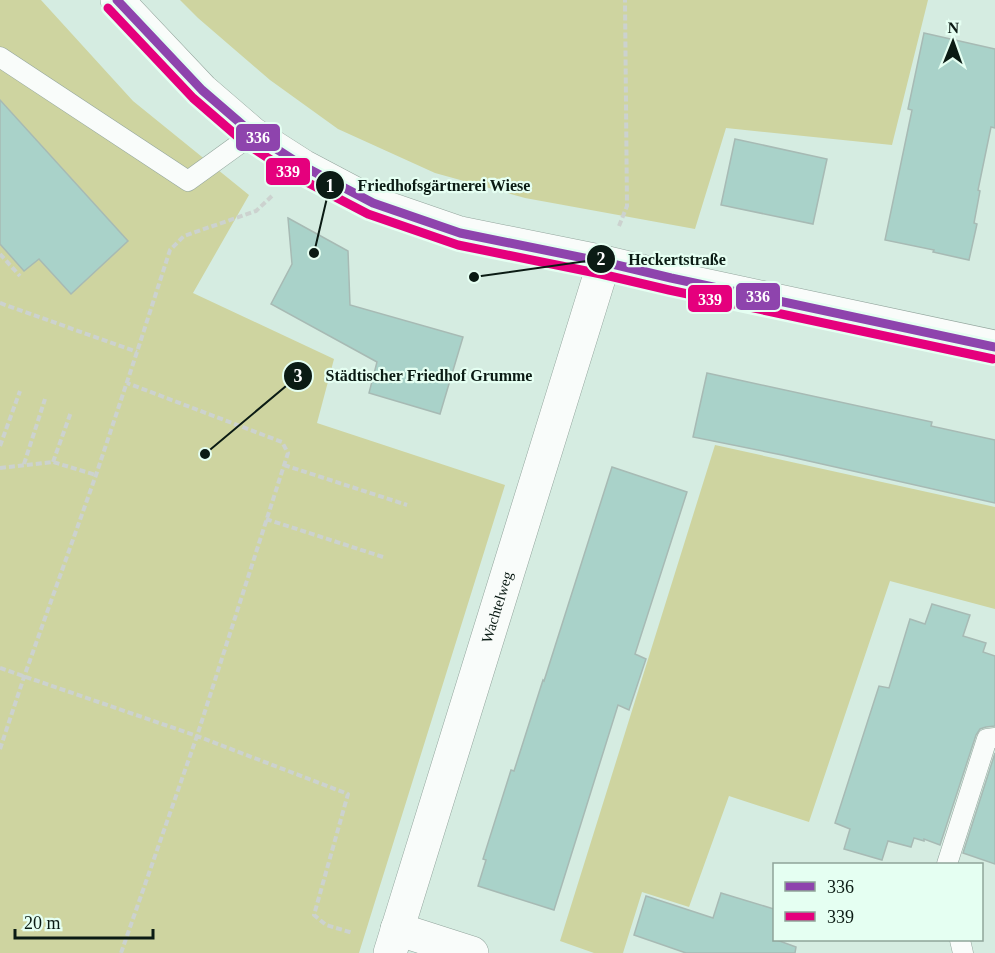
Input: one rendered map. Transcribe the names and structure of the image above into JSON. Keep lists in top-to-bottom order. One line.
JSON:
{"streets":{"street":["Wachtelweg"]},"places":["Friedhofsgärtnerei Wiese","Heckertstraße","Städtischer Friedhof Grumme"],"lines":["transit line 336","transit line 339"],"legend":["336","339"],"scale_bar":"20 m","north":"top"}
